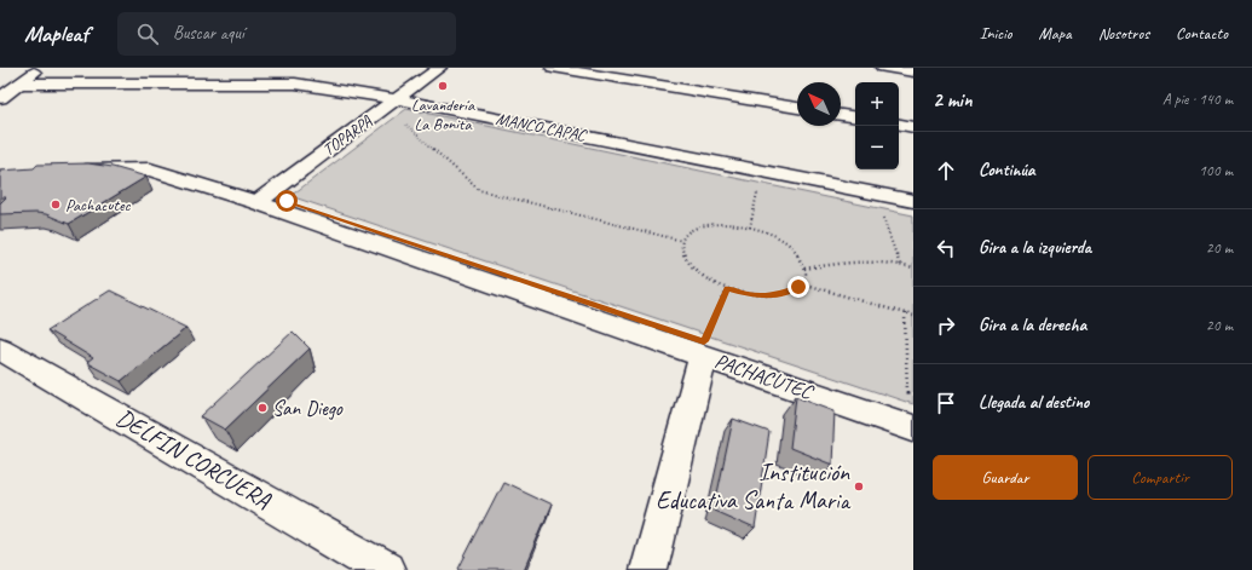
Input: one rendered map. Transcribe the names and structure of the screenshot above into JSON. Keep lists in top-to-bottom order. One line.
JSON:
{"streets":{"street":["MANCO CAPAC","TOPARPA","PACHACUTEC","DELFIN CORCUERA"]},"crossings":[["MANCO CAPAC","TOPARPA"],["TOPARPA","PACHACUTEC"]],"places":["Lavandería La Bonita","Pachacutec","San Diego","Institución Educativa Santa Maria"],"north":"top left","page":{"header":"Mapleaf","search":"Buscar aquí","nav":["Inicio","Mapa","Nosotros","Contacto"],"heading":["2 min","A pie · 140 m"],"map_buttons":["+","−"],"list":[["Continúa","100 m"],["Gira a la izquierda","20 m"],["Gira a la derecha","20 m"],"Llegada al destino"],"buttons":["Guardar","Compartir"]}}
